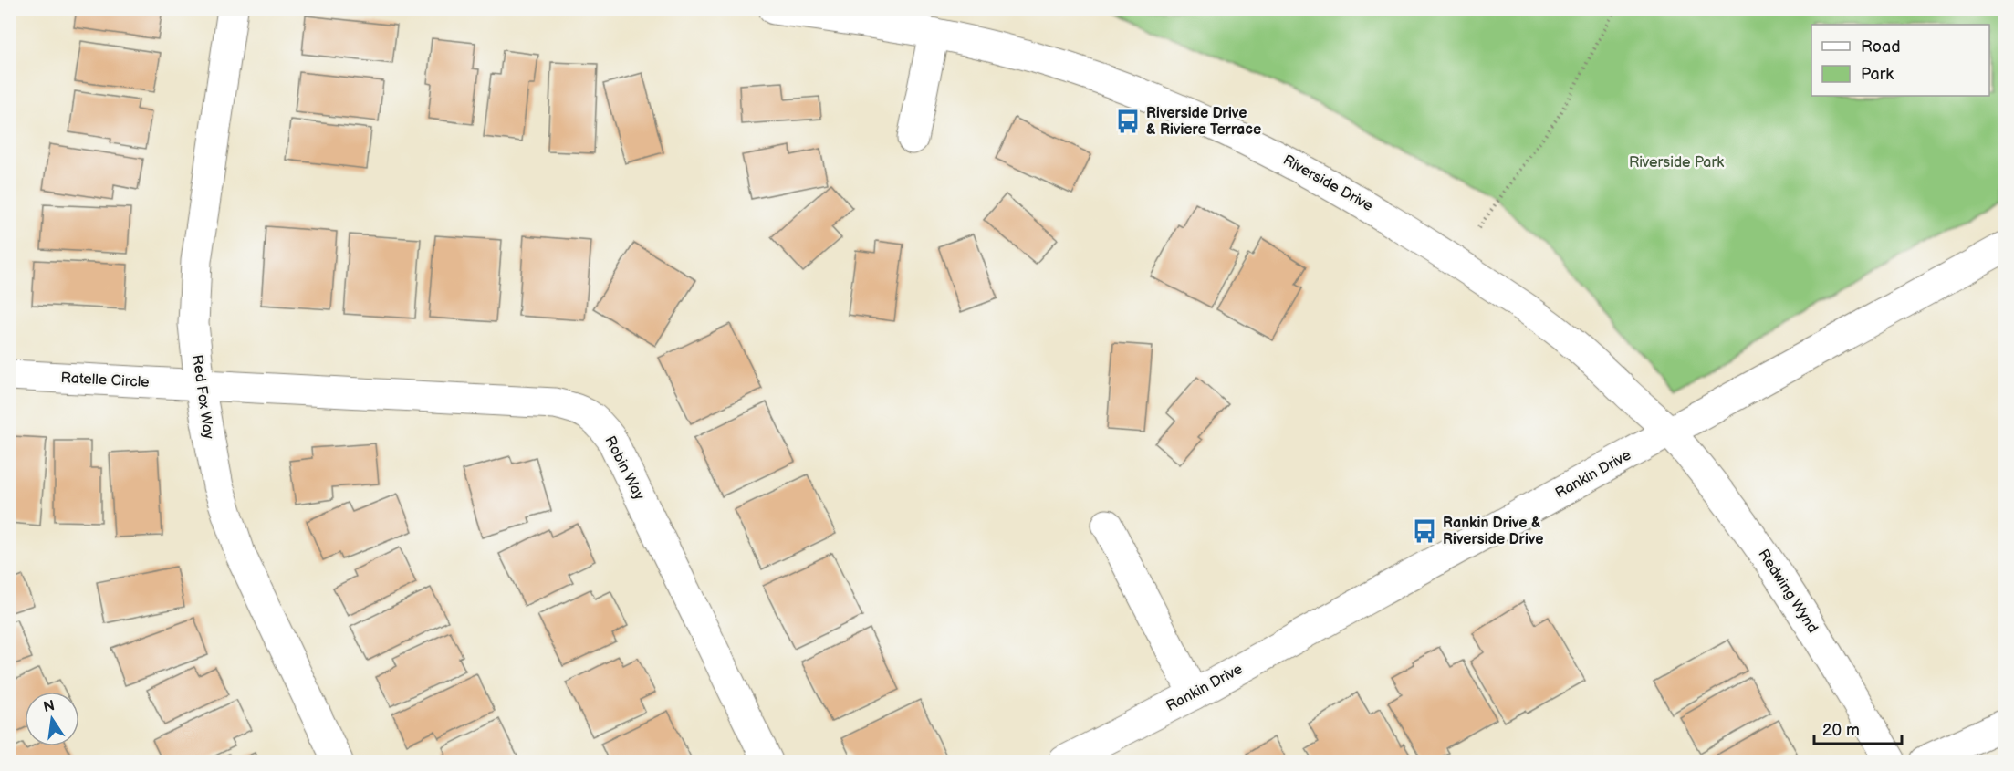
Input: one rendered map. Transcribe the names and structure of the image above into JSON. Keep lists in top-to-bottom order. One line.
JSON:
{"streets":{"street":["Riverside Drive","Ratelle Circle","Red Fox Way","Robin Way","Rankin Drive","Redwing Wynd"]},"crossings":[["Riverside Drive","Rankin Drive"],["Riverside Drive","Redwing Wynd"],["Ratelle Circle","Red Fox Way"],["Ratelle Circle","Robin Way"],["Red Fox Way","Robin Way"],["Rankin Drive","Redwing Wynd"]],"parks":["Riverside Park"],"places":{"bus stop":["Riverside Drive & Riviere Terrace","Rankin Drive & Riverside Drive"]},"legend":["Road","Park"],"scale_bar":"20 m","north":"top"}
